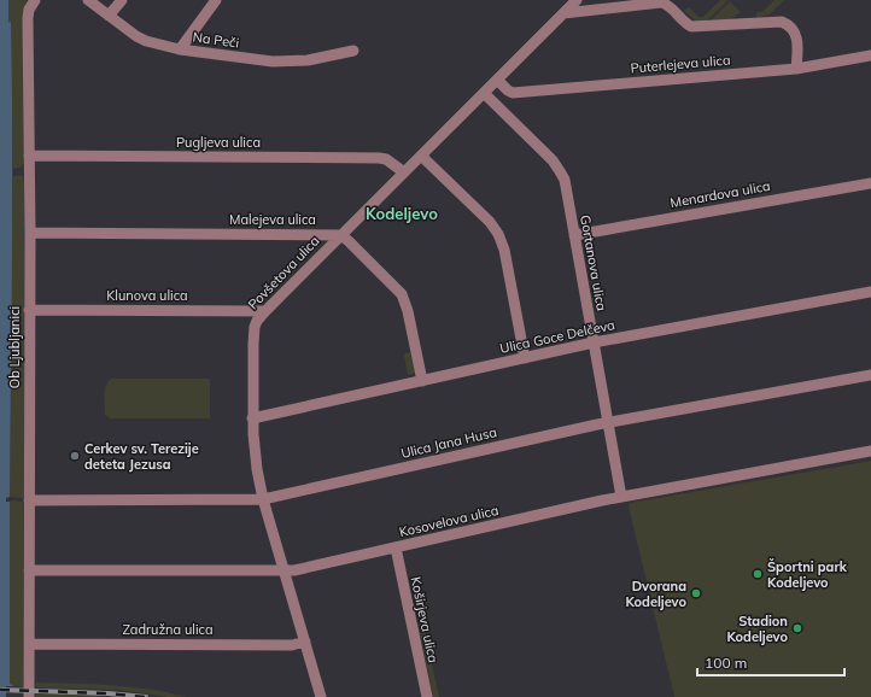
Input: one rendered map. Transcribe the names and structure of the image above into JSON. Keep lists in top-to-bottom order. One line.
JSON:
{"streets":{"street":["Na Peči","Puterlejeva ulica","Pugljeva ulica","Menardova ulica","Malejeva ulica","Gortanova ulica","Povšetova ulica","Klunova ulica","Ulica Goce Delčeva","Ob Ljubljanici","Ulica Jana Husa","Kosovelova ulica","Koširjeva ulica","Zadružna ulica"]},"crossings":[["Puterlejeva ulica","Povšetova ulica"],["Pugljeva ulica","Povšetova ulica"],["Pugljeva ulica","Ob Ljubljanici"],["Menardova ulica","Gortanova ulica"],["Malejeva ulica","Povšetova ulica"],["Malejeva ulica","Ob Ljubljanici"],["Gortanova ulica","Povšetova ulica"],["Gortanova ulica","Ulica Goce Delčeva"],["Gortanova ulica","Ulica Jana Husa"],["Gortanova ulica","Kosovelova ulica"],["Povšetova ulica","Klunova ulica"],["Povšetova ulica","Ulica Goce Delčeva"],["Povšetova ulica","Ulica Jana Husa"],["Povšetova ulica","Kosovelova ulica"],["Povšetova ulica","Zadružna ulica"],["Klunova ulica","Ob Ljubljanici"],["Ob Ljubljanici","Ulica Jana Husa"],["Ob Ljubljanici","Kosovelova ulica"],["Ob Ljubljanici","Zadružna ulica"],["Kosovelova ulica","Koširjeva ulica"]],"districts":["Kodeljevo"],"places":["Cerkev sv. Terezije deteta Jezusa","Športni park Kodeljevo","Dvorana Kodeljevo","Stadion Kodeljevo"],"scale_bar":"100 m"}
